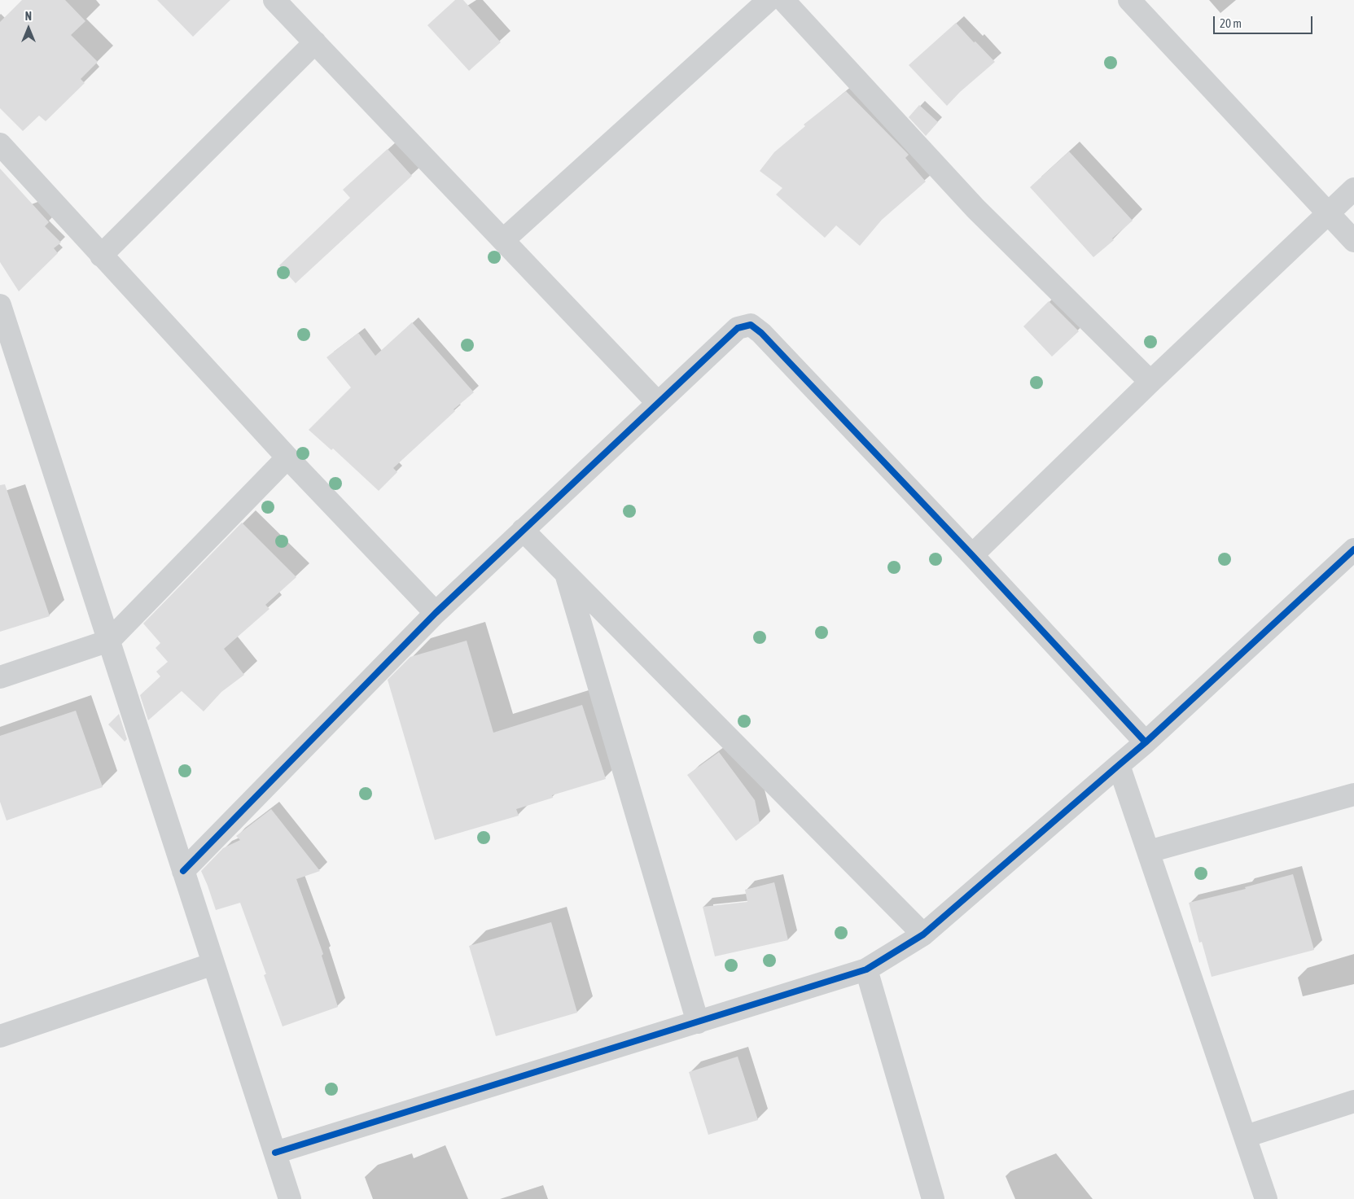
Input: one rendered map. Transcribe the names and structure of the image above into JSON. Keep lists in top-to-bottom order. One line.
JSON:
{"scale_bar":"20 m","north":"top"}
